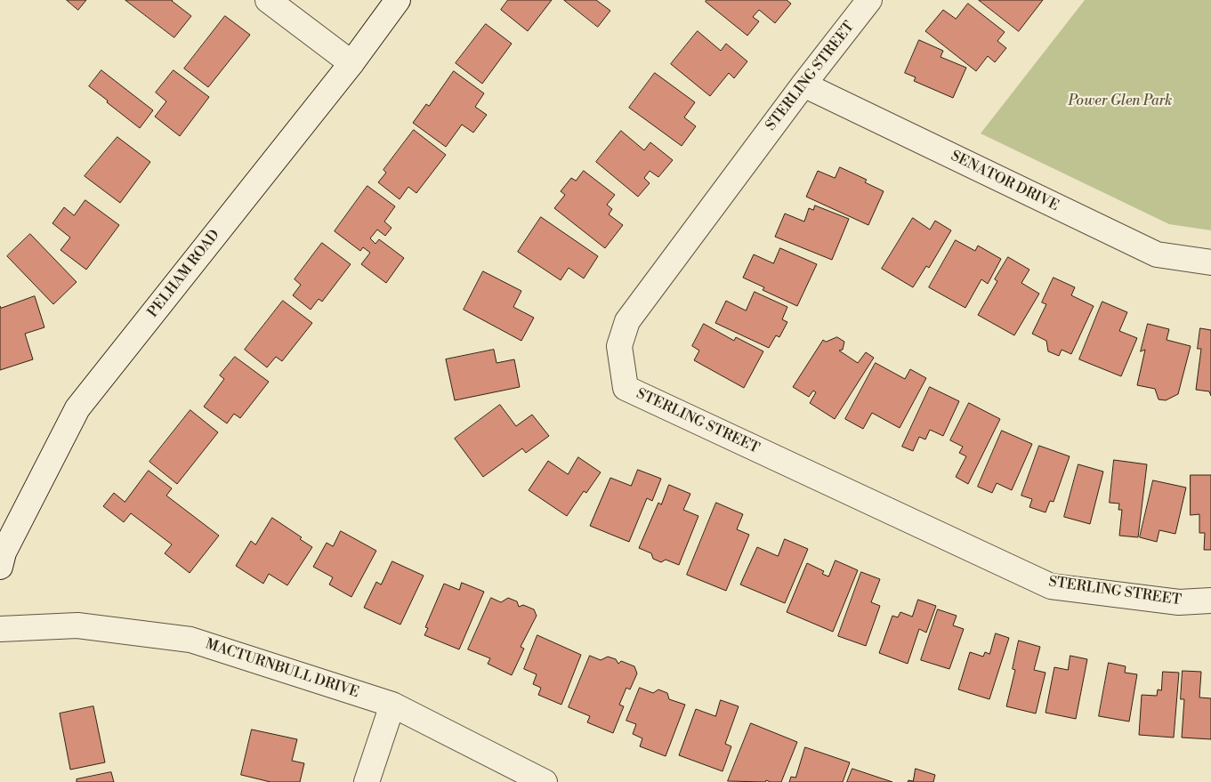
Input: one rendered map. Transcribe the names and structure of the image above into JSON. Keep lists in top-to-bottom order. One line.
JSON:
{"streets":{"street":["STERLING STREET","SENATOR DRIVE","PELHAM ROAD","MACTURNBULL DRIVE"]},"crossings":[["STERLING STREET","SENATOR DRIVE"]],"parks":["Power Glen Park"]}
